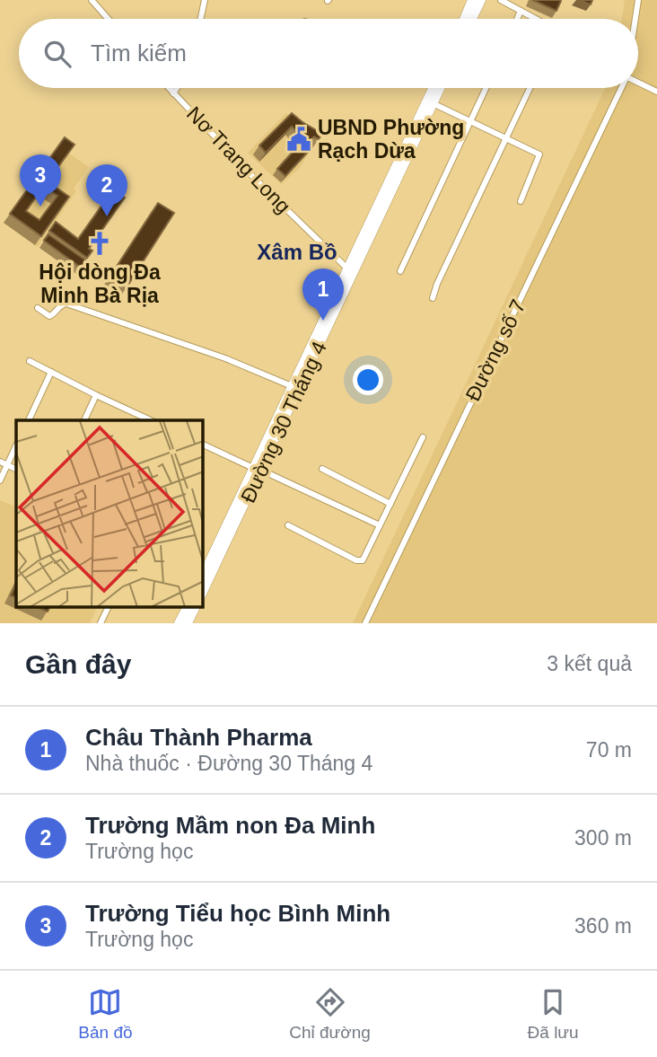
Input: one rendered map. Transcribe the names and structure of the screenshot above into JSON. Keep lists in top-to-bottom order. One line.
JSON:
{"streets":{"main road":["Đường 30 Tháng 4"],"street":["Nơ Trang Long","Đường số 7"]},"crossings":[["Nơ Trang Long","Đường 30 Tháng 4"]],"districts":["Xâm Bồ"],"places":{"public building":["UBND Phường Rạch Dừa"],"church":["Hội dòng Đa Minh Bà Rịa"]},"page":{"search":"Tìm kiếm","pins":["3","2","1"],"heading":["Gần đây","3 kết quả"],"list":[{"mark":"1","name":"Châu Thành Pharma","note":"Nhà thuốc · Đường 30 Tháng 4","value":"70 m"},{"mark":"2","name":"Trường Mầm non Đa Minh","note":"Trường học","value":"300 m"},{"mark":"3","name":"Trường Tiểu học Bình Minh","note":"Trường học","value":"360 m"}],"nav":["Bản đồ","Chỉ đường","Đã lưu"]}}
